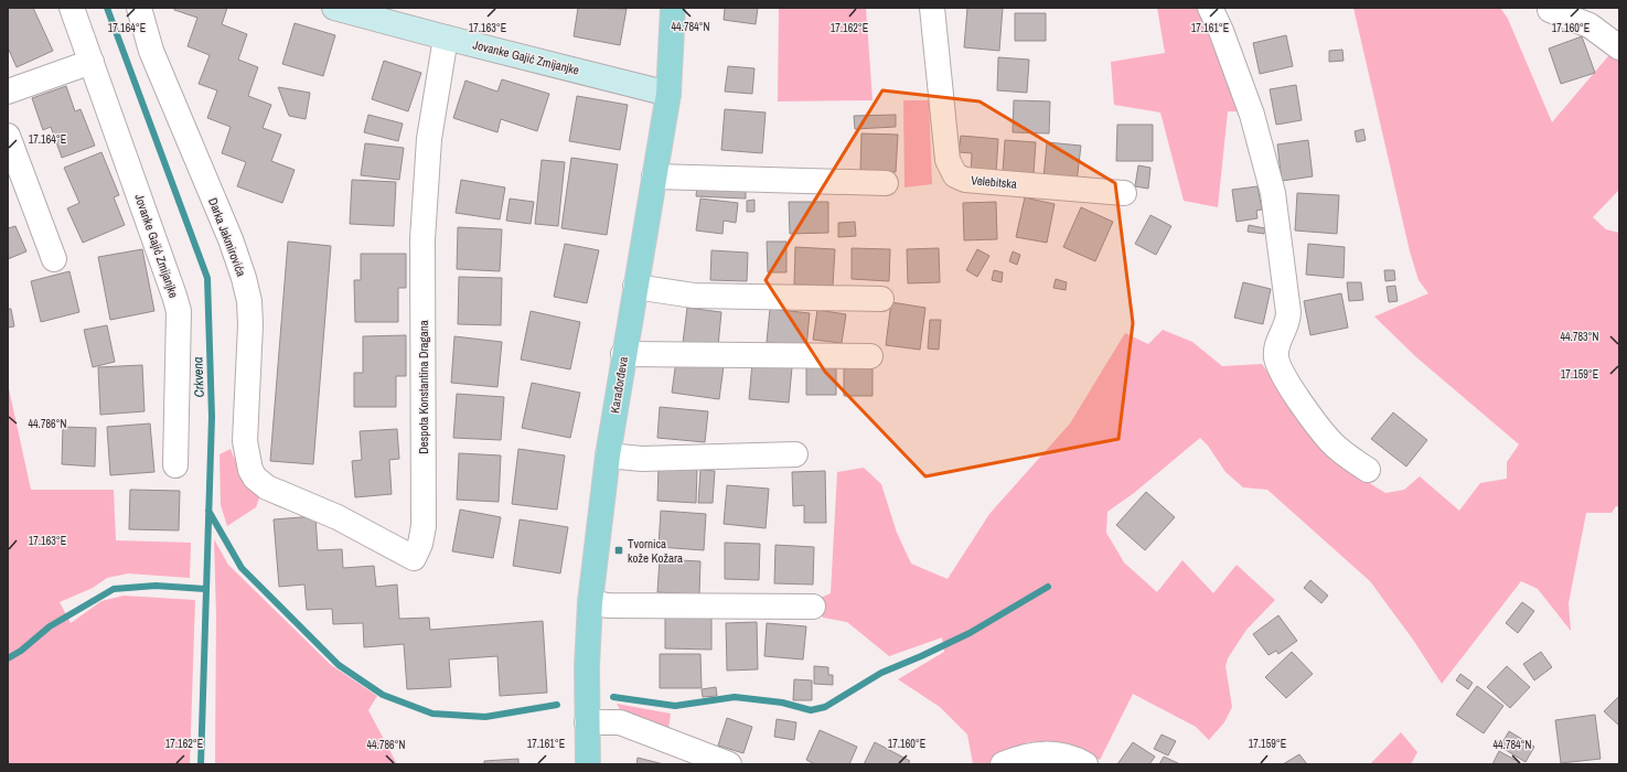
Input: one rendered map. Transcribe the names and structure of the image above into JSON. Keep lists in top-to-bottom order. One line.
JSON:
{"streets":{"main road":["Karađorđeva"],"street":["Jovanke Gajić Zmijanjke","Velebitska","Darka Jakmirovića","Despota Konstantina Dragana"]},"crossings":[["Jovanke Gajić Zmijanjke","Karađorđeva"],["Jovanke Gajić Zmijanjke","Despota Konstantina Dragana"],["Darka Jakmirovića","Despota Konstantina Dragana"]],"water":["Crkvena"],"places":{"transit":["Tvornica kože Kožara"]},"coordinates":["44.784°N","17.164°E","17.163°E","17.162°E","17.161°E","17.160°E","44.783°N","17.159°E","44.786°N"]}
